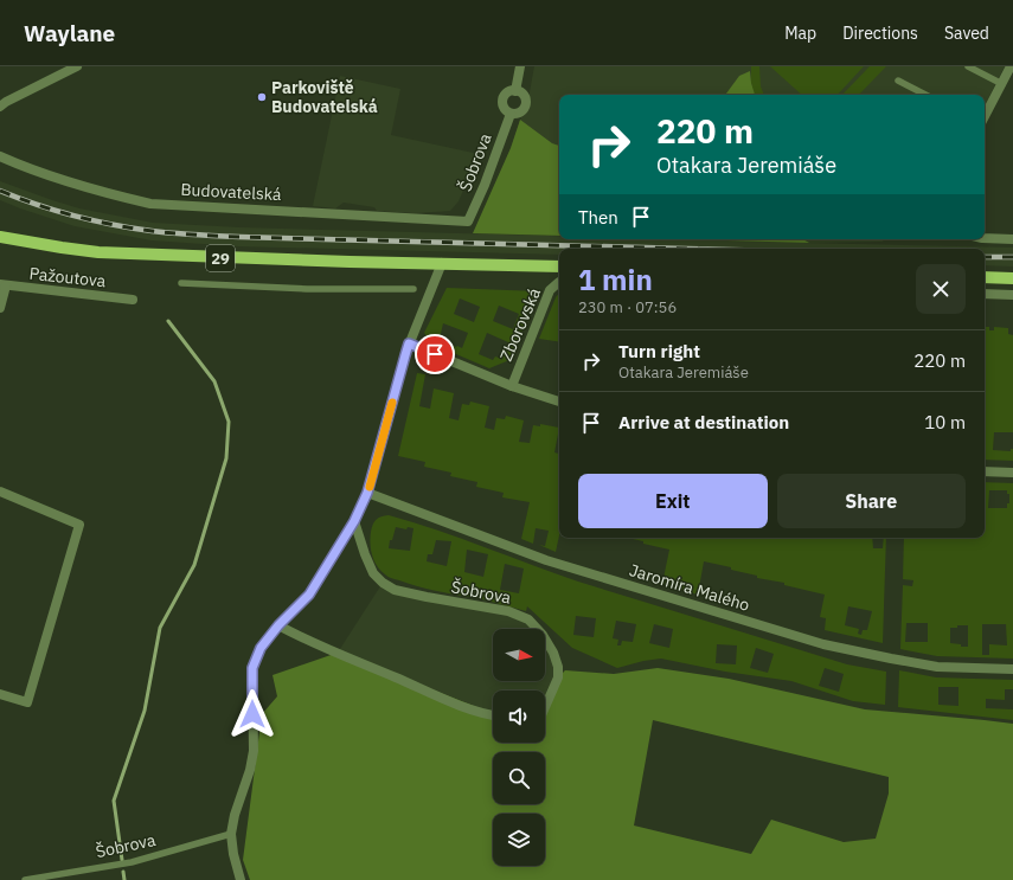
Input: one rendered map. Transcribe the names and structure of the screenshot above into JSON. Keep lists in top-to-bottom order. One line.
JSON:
{"streets":{"main road":["29"],"street":["Šobrova","Budovatelská","Pažoutova","Zborovská","Jaromíra Malého"]},"crossings":[["Šobrova","Budovatelská"]],"places":["Parkoviště Budovatelská"],"north":"right","page":{"header":"Waylane","nav":["Map","Directions","Saved"],"turn":["220 m","Otakara Jeremiáše"],"then":"Then","heading":["1 min","230 m · 07:56"],"list":[{"name":"Turn right","note":"Otakara Jeremiáše","value":"220 m"},{"name":"Arrive at destination","value":"10 m"}],"buttons":["Exit","Share"]}}
